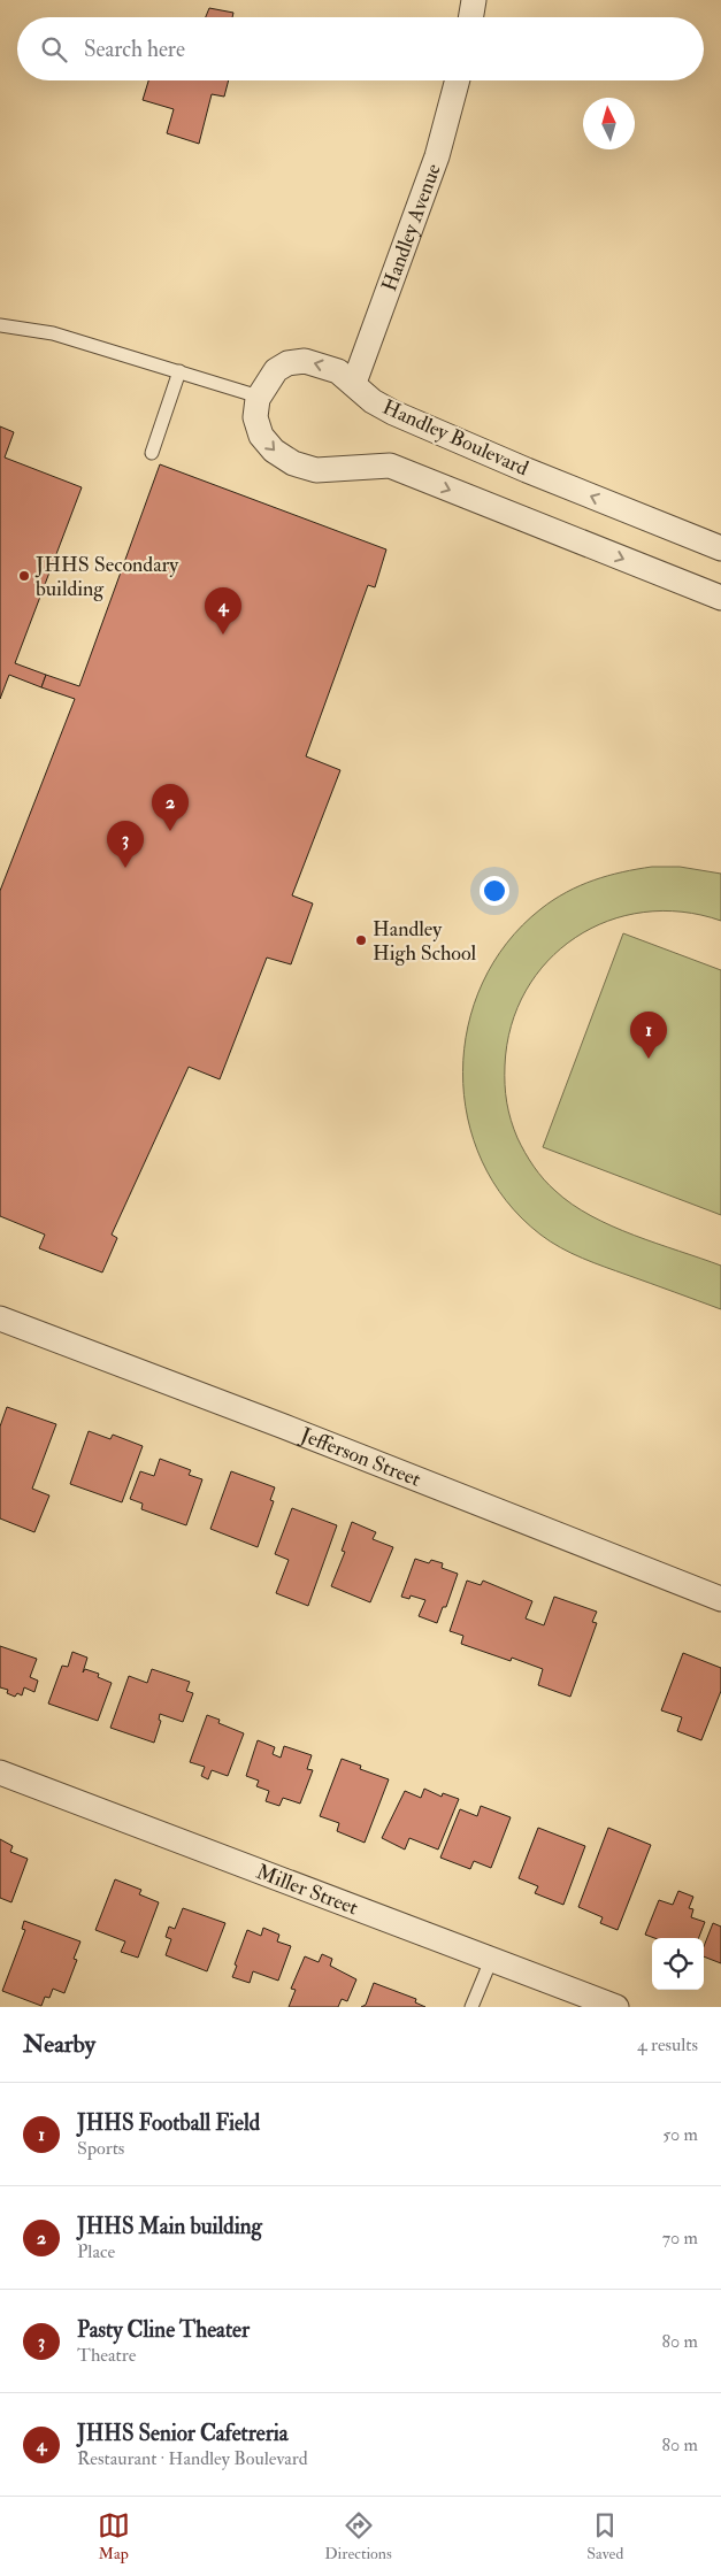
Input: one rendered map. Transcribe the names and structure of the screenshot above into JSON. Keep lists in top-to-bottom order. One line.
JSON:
{"streets":{"street":["Handley Avenue","Handley Boulevard","Jefferson Street","Miller Street"]},"crossings":[["Handley Avenue","Handley Boulevard"]],"places":["JHHS Secondary building","Handley High School"],"north":"top","page":{"search":"Search here","pins":["4","2","3","1"],"heading":["Nearby","4 results"],"list":[{"mark":"1","name":"JHHS Football Field","note":"Sports","value":"50 m"},{"mark":"2","name":"JHHS Main building","note":"Place","value":"70 m"},{"mark":"3","name":"Pasty Cline Theater","note":"Theatre","value":"80 m"},{"mark":"4","name":"JHHS Senior Cafetreria","note":"Restaurant · Handley Boulevard","value":"80 m"}],"nav":["Map","Directions","Saved"]}}
